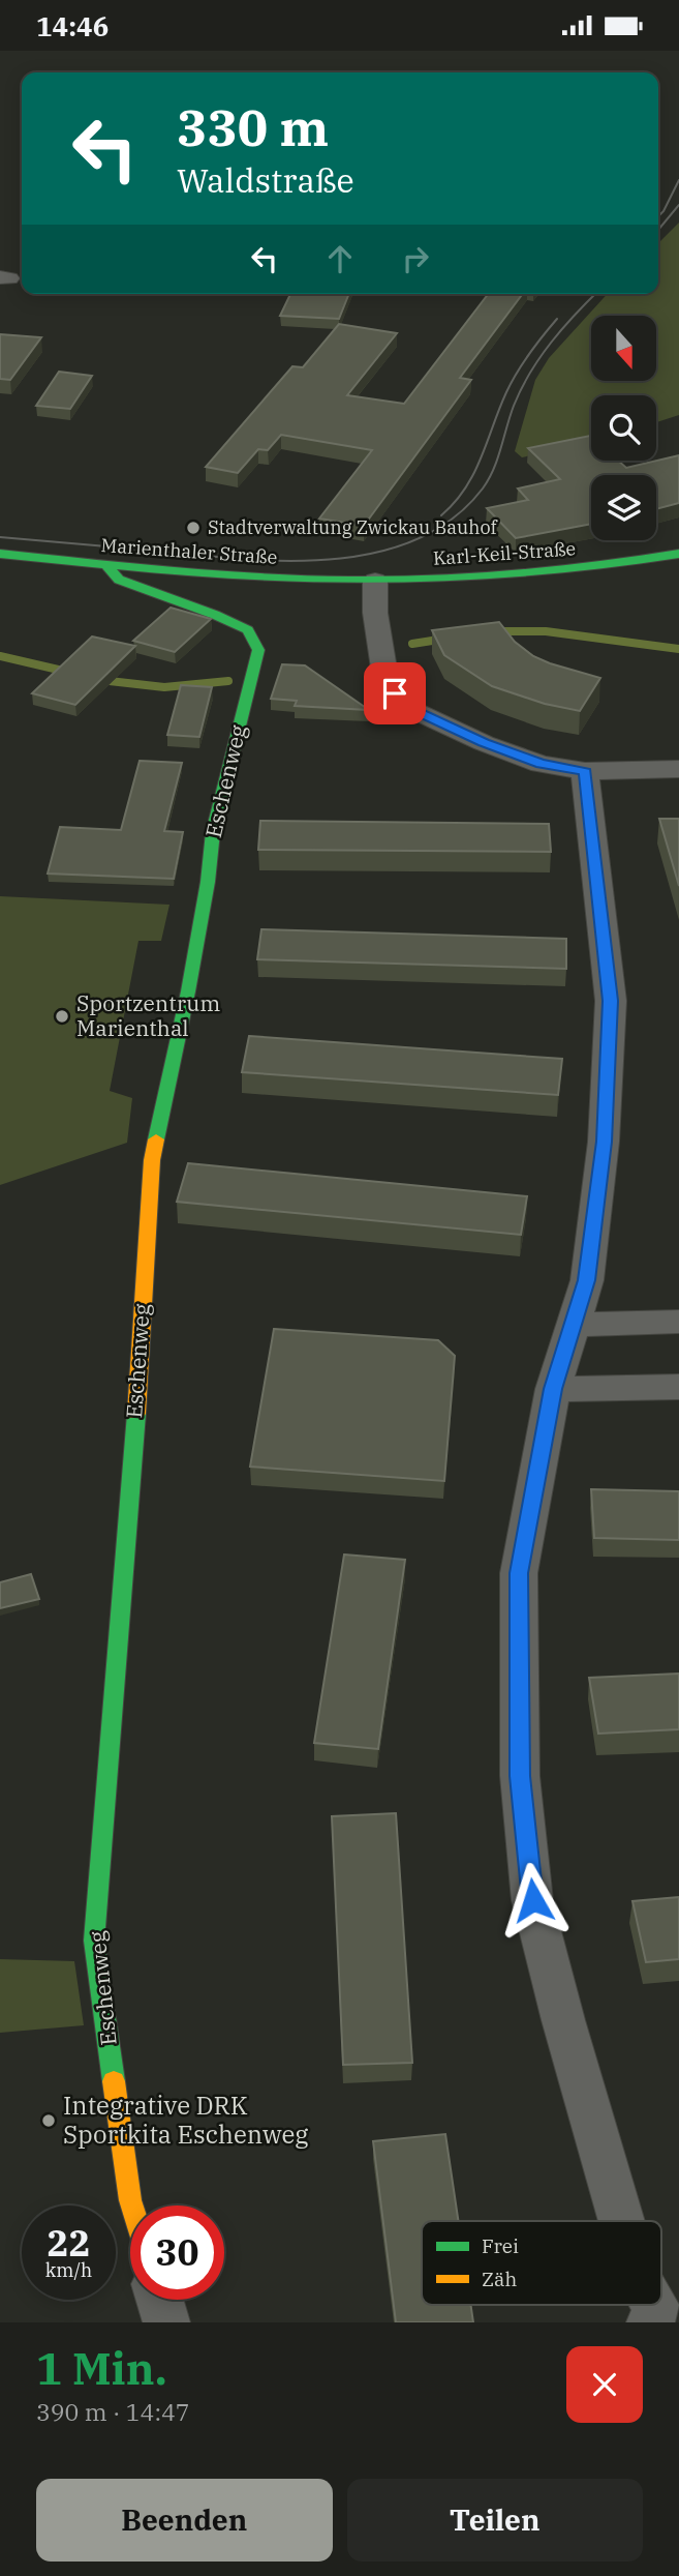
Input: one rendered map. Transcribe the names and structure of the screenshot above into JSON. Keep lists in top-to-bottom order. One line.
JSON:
{"streets":{"street":["Marienthaler Straße","Karl-Keil-Straße","Eschenweg"]},"crossings":[["Marienthaler Straße","Karl-Keil-Straße"],["Marienthaler Straße","Eschenweg"]],"places":["Stadtverwaltung Zwickau Bauhof","Sportzentrum Marienthal","Integrative DRK Sportkita Eschenweg"],"legend":["Frei","Zäh"],"north":"bottom","page":{"status":"14:46","turn":["330 m","Waldstraße"],"speed":"22 km/h","limit":"30","heading":["1 Min.","390 m · 14:47"],"buttons":["Beenden","Teilen"]}}
